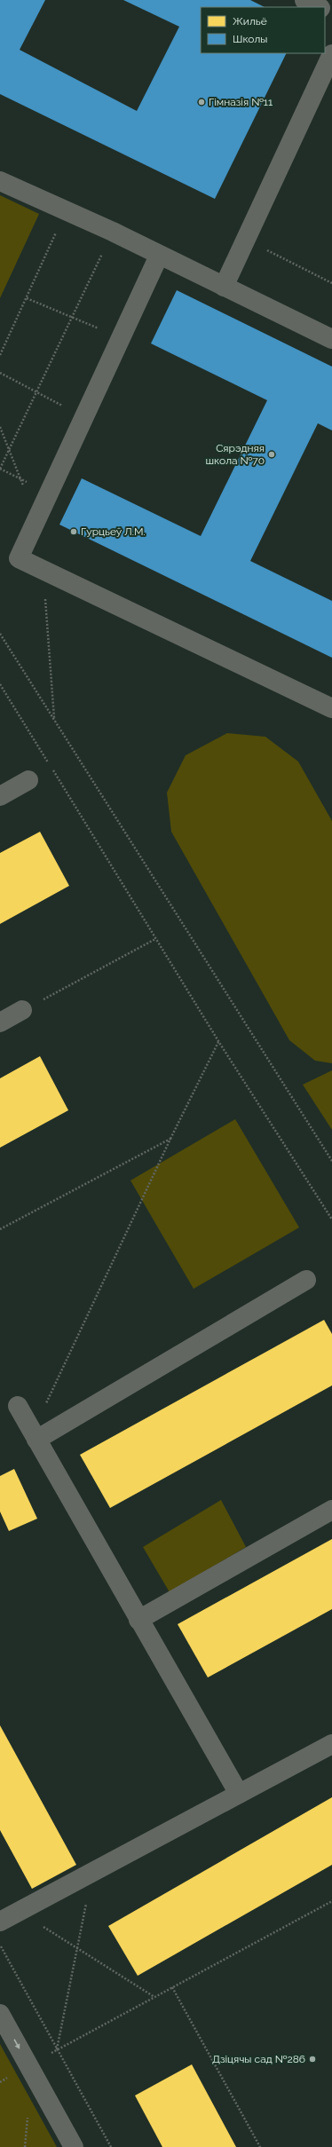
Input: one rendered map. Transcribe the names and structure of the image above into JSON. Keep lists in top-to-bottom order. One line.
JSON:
{"places":["Гімназія №11","Сярэдняя школа №70","Гурцьеў Л.М.","Дзіцячы сад №286"],"legend":["Жильё","Школы"]}
